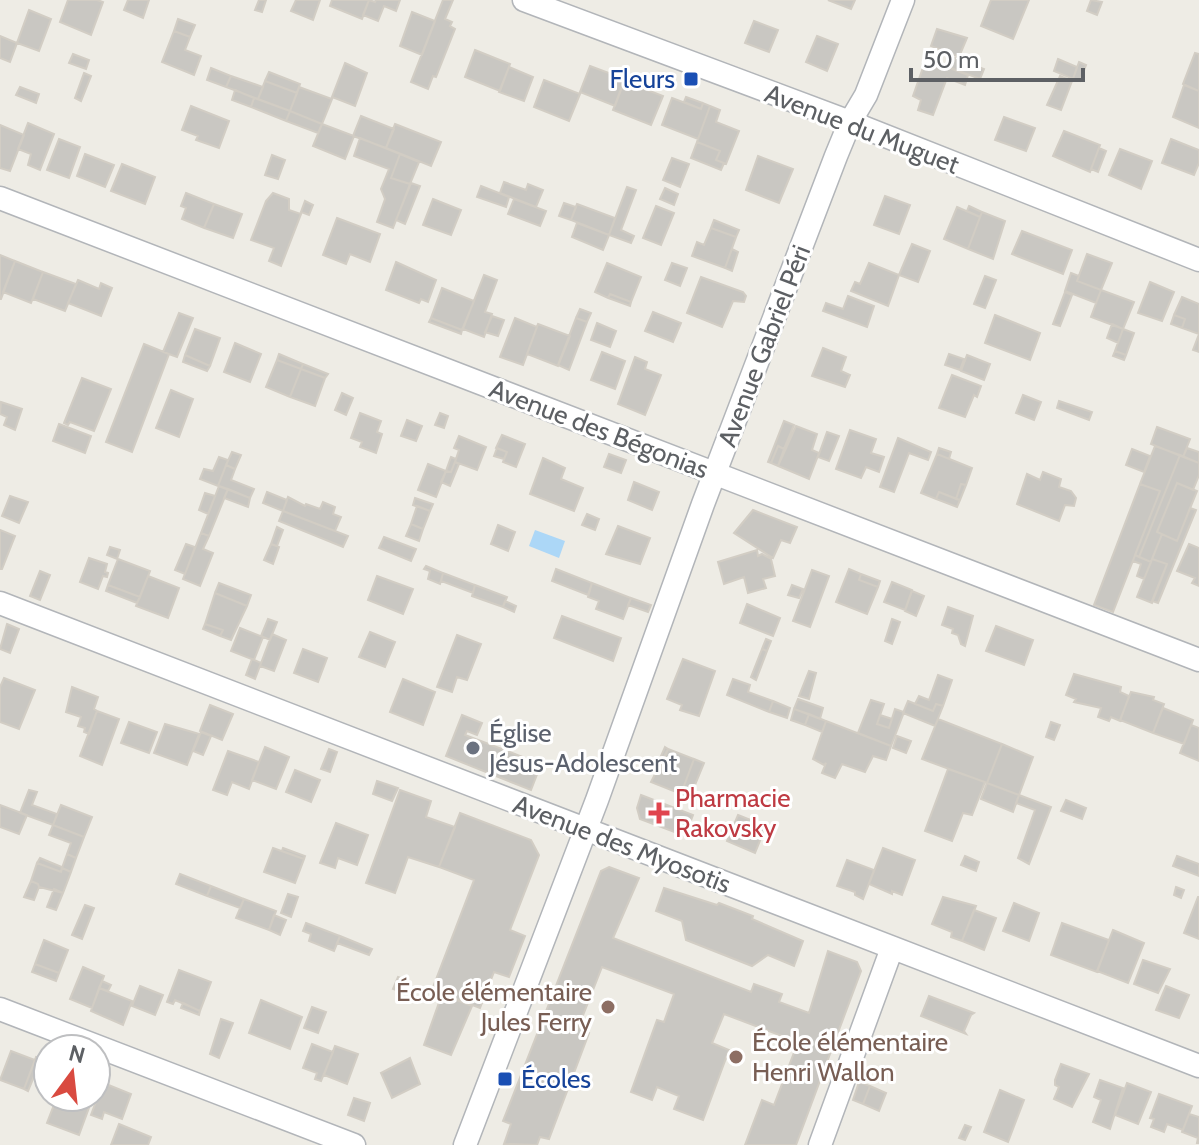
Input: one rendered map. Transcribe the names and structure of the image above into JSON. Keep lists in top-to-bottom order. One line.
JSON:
{"streets":{"street":["Avenue du Muguet","Avenue Gabriel Péri","Avenue des Bégonias","Avenue des Myosotis"]},"crossings":[["Avenue du Muguet","Avenue Gabriel Péri"],["Avenue Gabriel Péri","Avenue des Bégonias"],["Avenue Gabriel Péri","Avenue des Myosotis"]],"places":{"transit":["Fleurs","Écoles"],"other":["Église Jésus-Adolescent","École élémentaire Jules Ferry","École élémentaire Henri Wallon"],"health":["Pharmacie Rakovsky"]},"scale_bar":"50 m","north":"top"}
